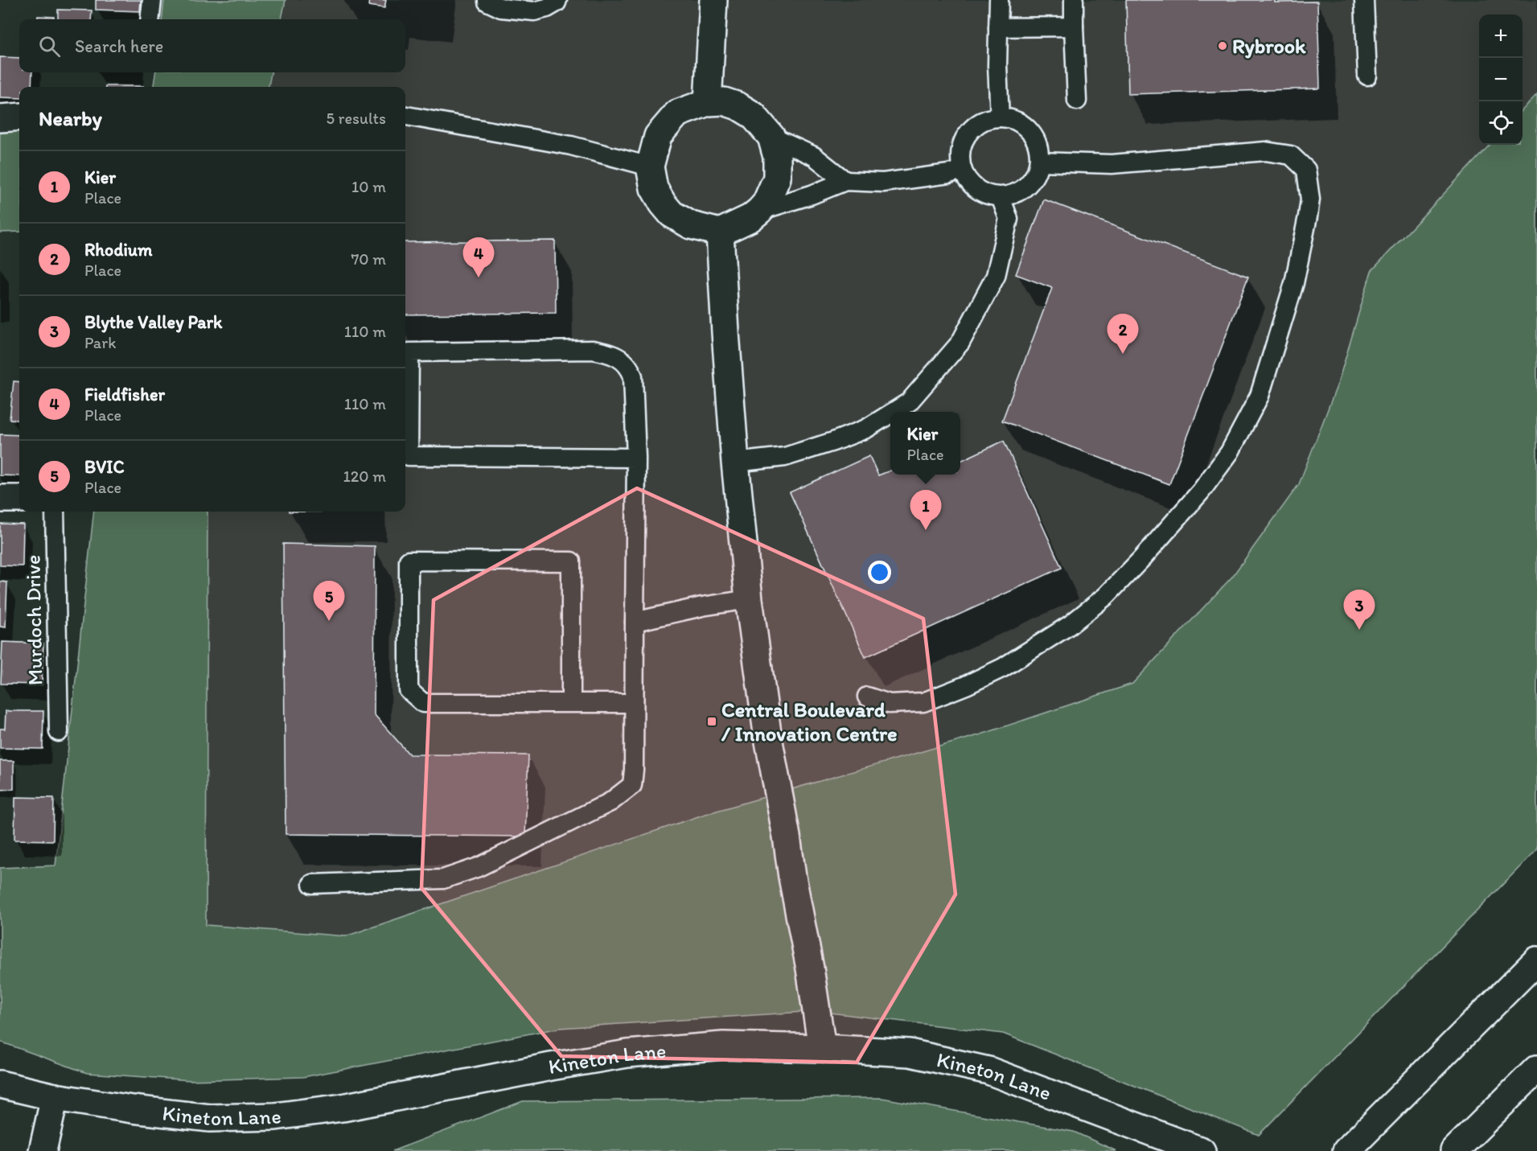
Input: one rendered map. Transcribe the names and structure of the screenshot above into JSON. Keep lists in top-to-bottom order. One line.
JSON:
{"streets":{"main road":["Kineton Lane"],"lane":["Murdoch Drive"]},"places":{"other":["Rybrook"],"transit":["Central Boulevard / Innovation Centre"]},"page":{"map_buttons":["+","−"],"search":"Search here","heading":["Nearby","5 results"],"list":[{"mark":"1","name":"Kier","note":"Place","value":"10 m"},{"mark":"2","name":"Rhodium","note":"Place","value":"70 m"},{"mark":"3","name":"Blythe Valley Park","note":"Park","value":"110 m"},{"mark":"4","name":"Fieldfisher","note":"Place","value":"110 m"},{"mark":"5","name":"BVIC","note":"Place","value":"120 m"}],"pins":["4","2","1","5","3"],"popup":["Kier","Place"]}}
